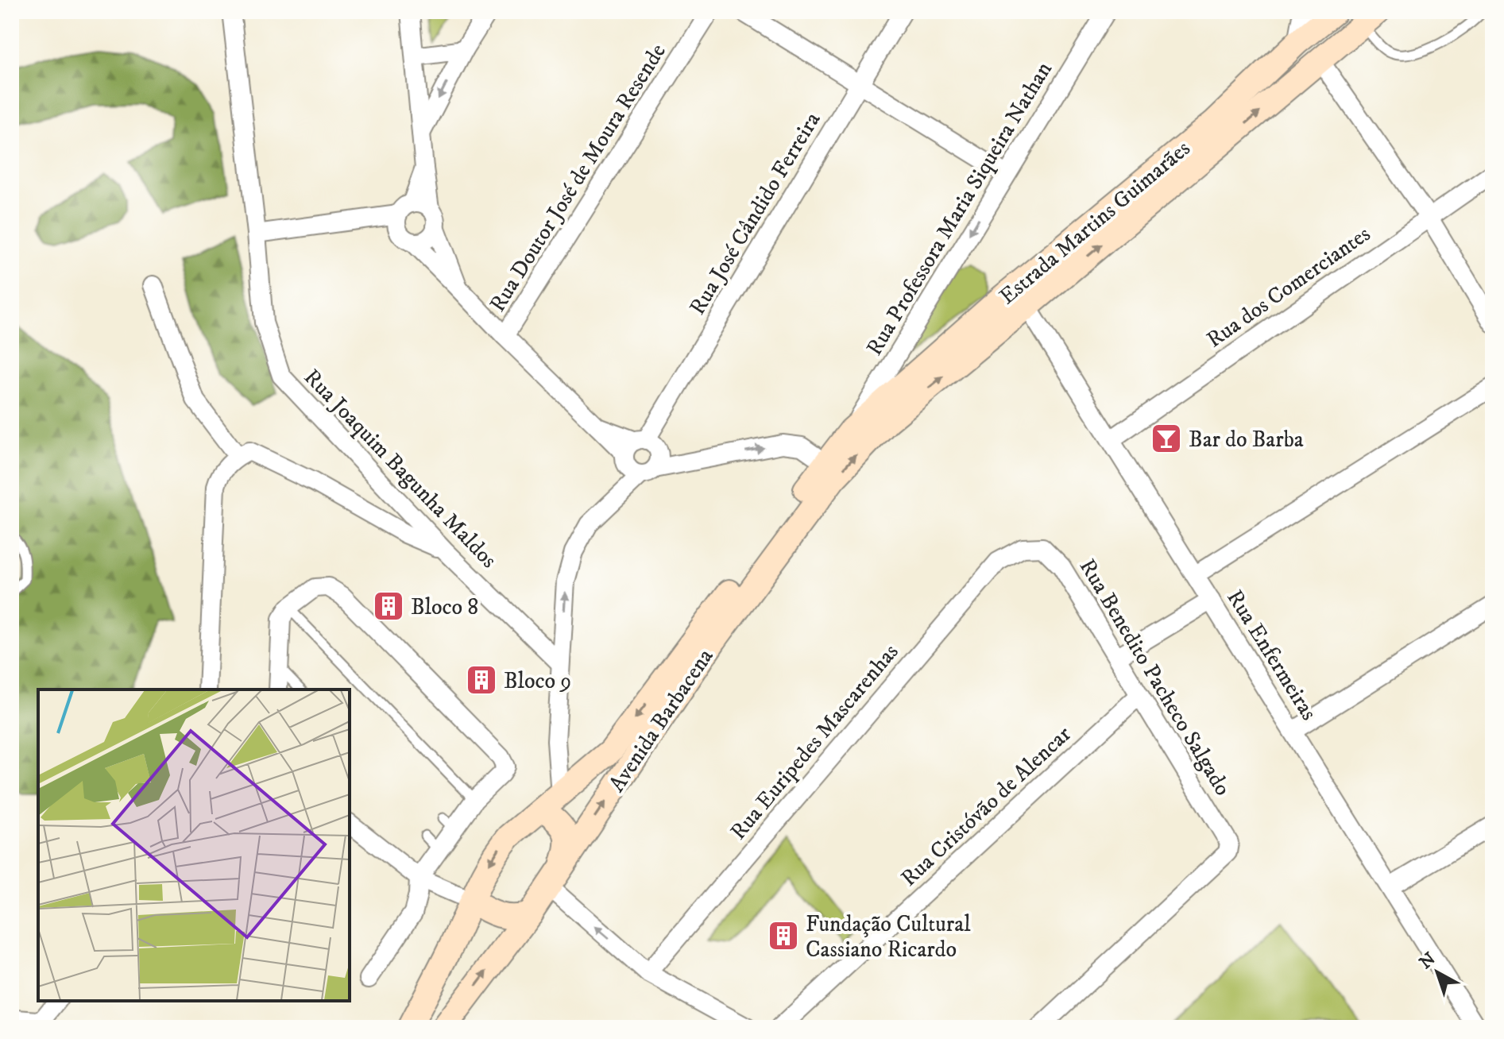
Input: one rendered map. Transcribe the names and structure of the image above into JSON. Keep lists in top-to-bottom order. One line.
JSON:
{"streets":{"main road":["Estrada Martins Guimarães","Avenida Barbacena"],"street":["Rua Doutor José de Moura Resende","Rua Professora Maria Siqueira Nathan","Rua José Cândido Ferreira","Rua dos Comerciantes","Rua Joaquim Bagunha Maldos","Rua Enfermeiras","Rua Benedito Pacheco Salgado","Rua Euripedes Mascarenhas","Rua Cristóvão de Alencar"]},"crossings":[["Rua Professora Maria Siqueira Nathan","Estrada Martins Guimarães"],["Rua Professora Maria Siqueira Nathan","Avenida Barbacena"],["Estrada Martins Guimarães","Rua Enfermeiras"],["Estrada Martins Guimarães","Avenida Barbacena"],["Rua dos Comerciantes","Rua Enfermeiras"],["Rua Benedito Pacheco Salgado","Rua Euripedes Mascarenhas"],["Rua Benedito Pacheco Salgado","Rua Cristóvão de Alencar"]],"one_way":["Rua Professora Maria Siqueira Nathan"],"places":{"bar":["Bar do Barba"],"building":["Bloco 8","Bloco 9","Fundação Cultural Cassiano Ricardo"]},"north":"top left"}
